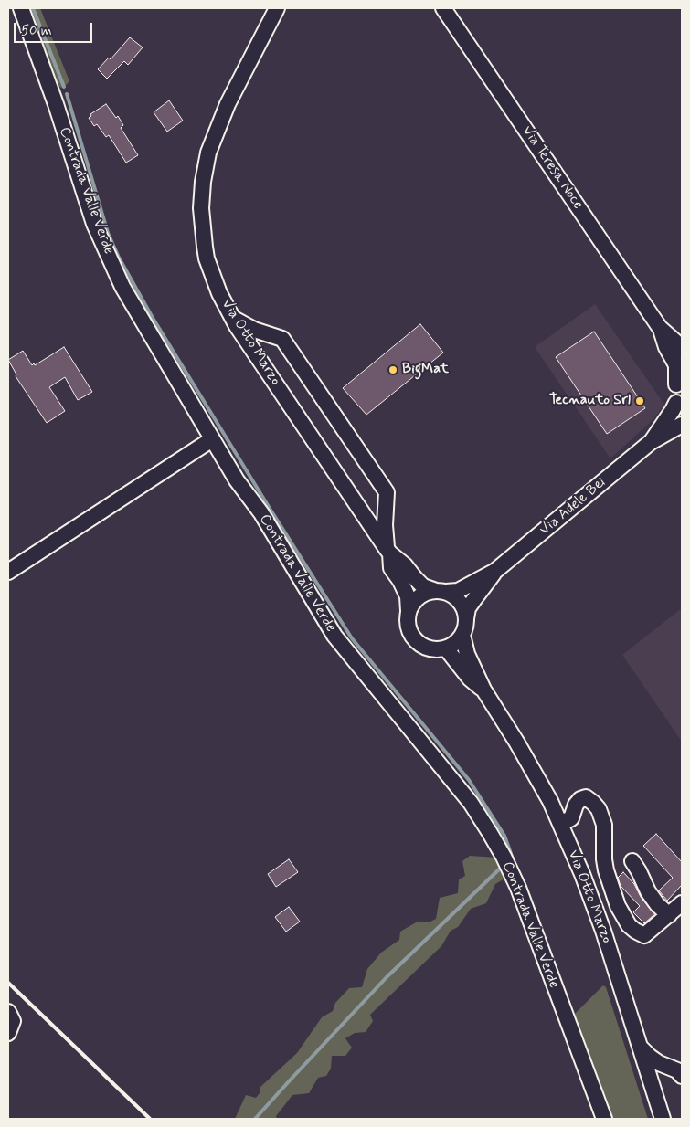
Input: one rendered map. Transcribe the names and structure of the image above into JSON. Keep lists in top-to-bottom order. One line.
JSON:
{"streets":{"street":["Via Teresa Noce","Contrada Valle Verde","Via Otto Marzo","Via Adele Bei"]},"crossings":[["Via Teresa Noce","Via Adele Bei"]],"places":["BigMat","Tecnauto Srl"],"scale_bar":"50 m"}
